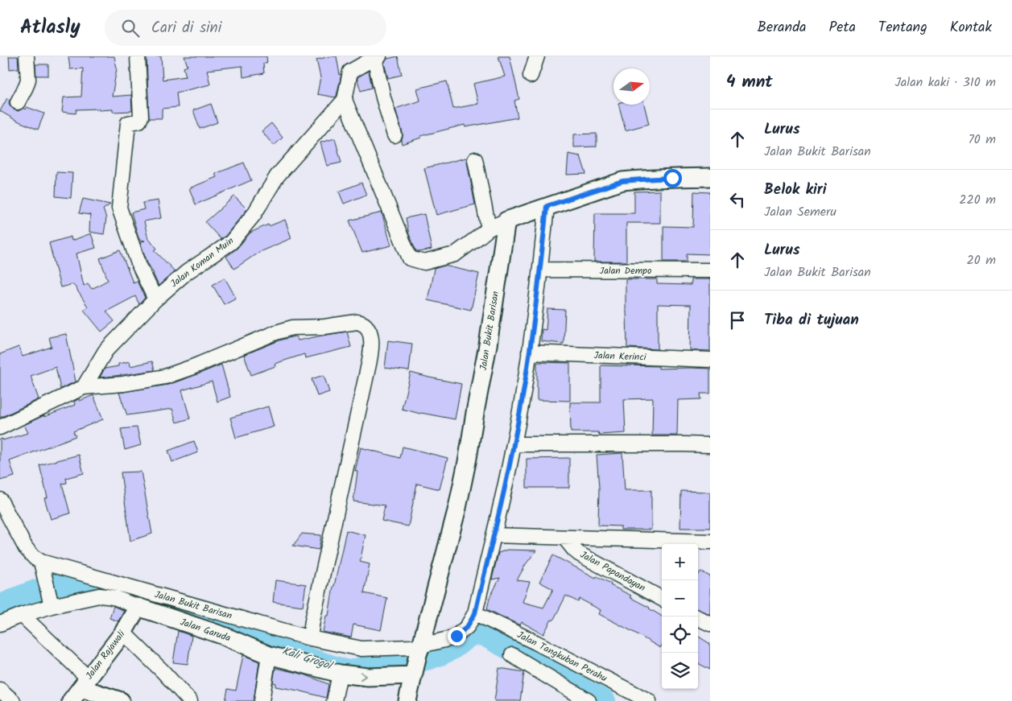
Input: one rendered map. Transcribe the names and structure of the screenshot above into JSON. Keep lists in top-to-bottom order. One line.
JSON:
{"streets":{"street":["Jalan Koman Muin","Jalan Dempo","Jalan Bukit Barisan","Jalan Kerinci","Jalan Papandayan","Jalan Garuda","Jalan Rajawali","Jalan Tangkuban Perahu"]},"crossings":[["Jalan Bukit Barisan","Jalan Tangkuban Perahu"],["Jalan Garuda","Jalan Rajawali"]],"water":["Kali Grogol"],"north":"right","page":{"header":"Atlasly","search":"Cari di sini","nav":["Beranda","Peta","Tentang","Kontak"],"heading":["4 mnt","Jalan kaki · 310 m"],"list":[["Lurus","Jalan Bukit Barisan","70 m"],["Belok kiri","Jalan Semeru","220 m"],["Lurus","Jalan Bukit Barisan","20 m"],"Tiba di tujuan"],"map_buttons":["+","−"]}}
